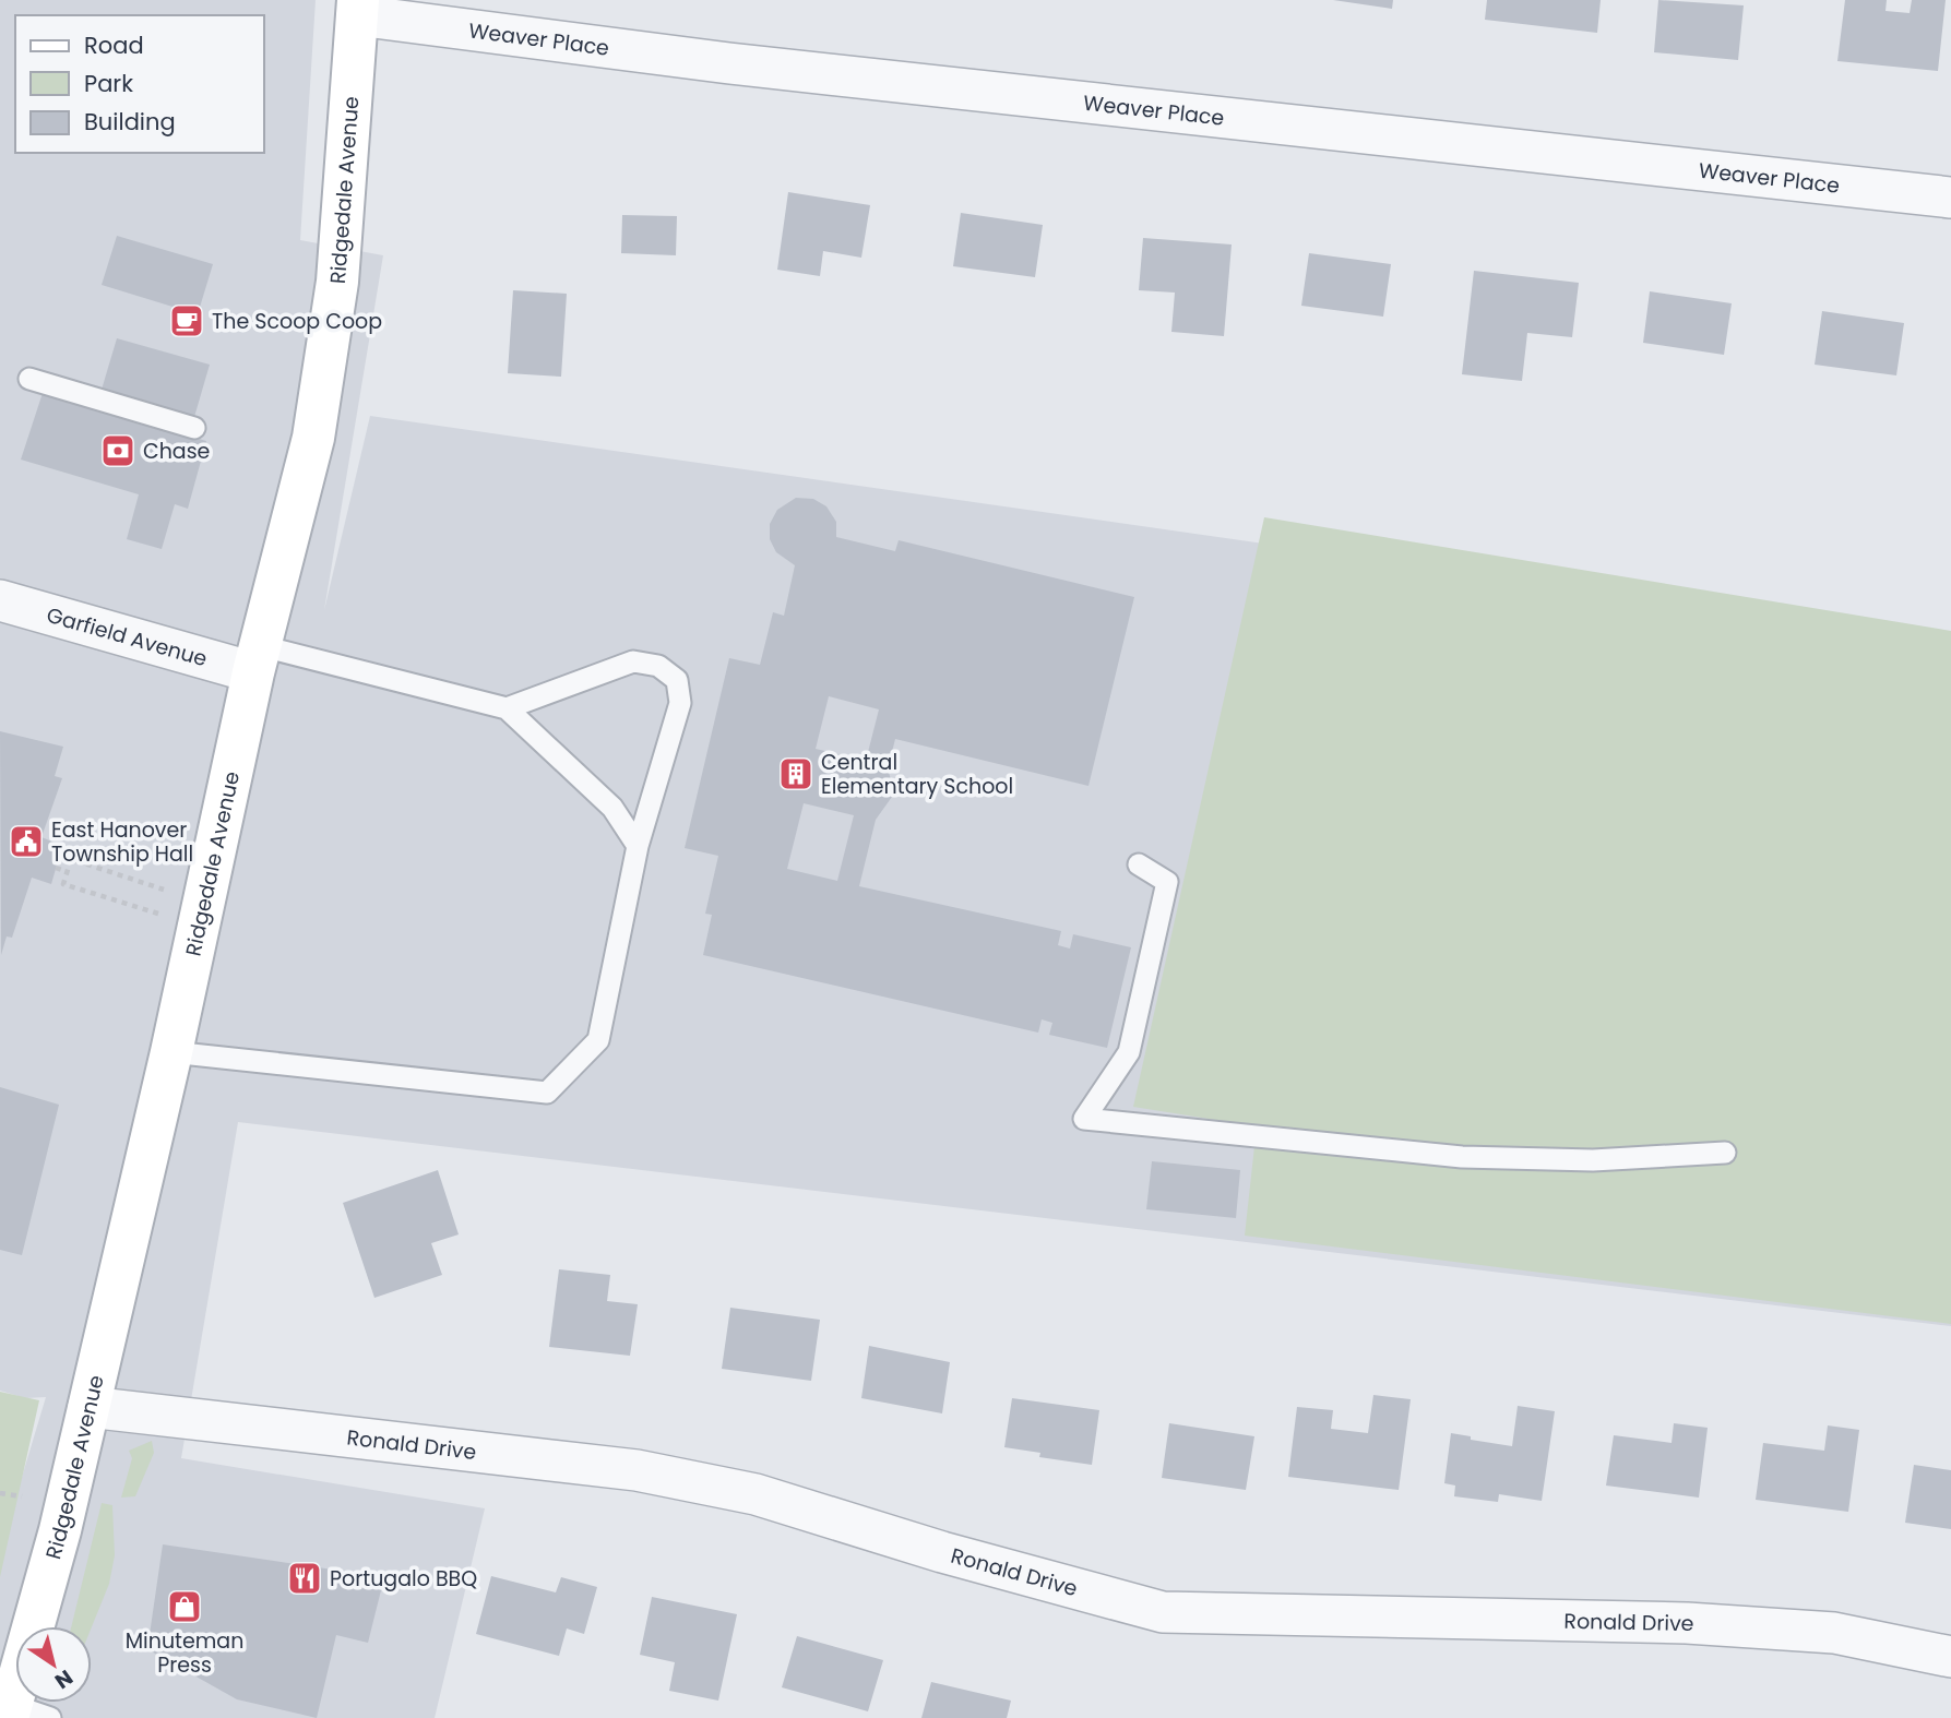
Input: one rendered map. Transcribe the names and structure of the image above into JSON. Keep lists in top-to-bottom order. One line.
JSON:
{"streets":{"main road":["Ridgedale Avenue"],"street":["Weaver Place","Garfield Avenue","Ronald Drive"]},"crossings":[["Weaver Place","Ridgedale Avenue"],["Ridgedale Avenue","Garfield Avenue"],["Ridgedale Avenue","Ronald Drive"]],"places":{"cafe":["The Scoop Coop"],"bank":["Chase"],"building":["Central Elementary School"],"public building":["East Hanover Township Hall"],"restaurant":["Portugalo BBQ"],"shop":["Minuteman Press"]},"legend":["Road","Park","Building"],"north":"bottom right"}
